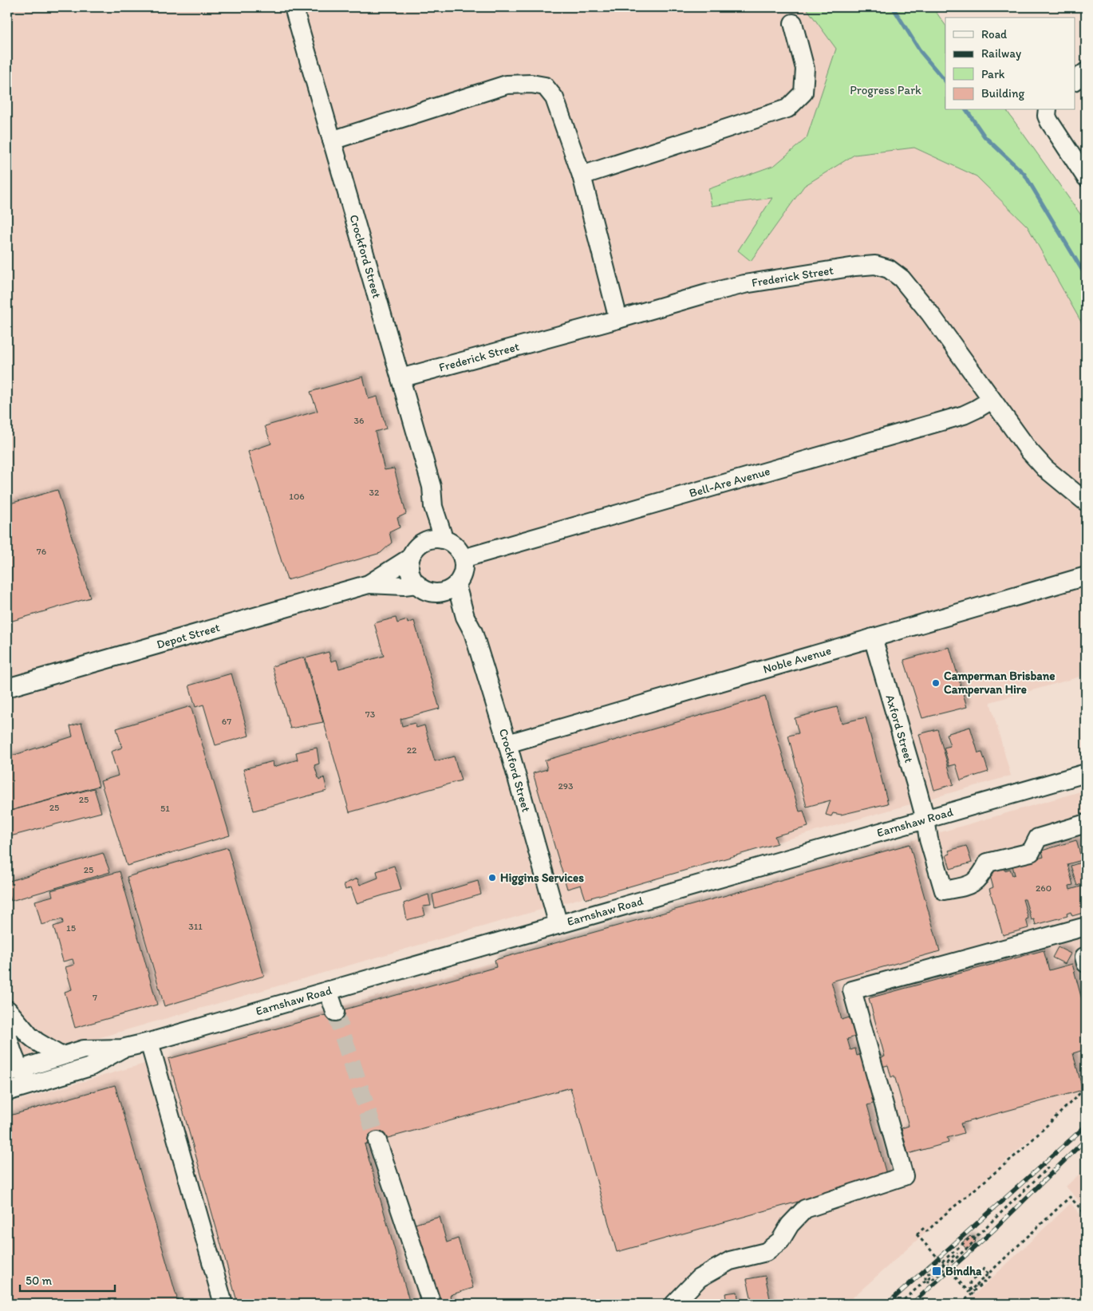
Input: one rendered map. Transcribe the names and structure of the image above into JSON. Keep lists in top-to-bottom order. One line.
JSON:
{"streets":{"street":["Crockford Street","Frederick Street","Bell-Are Avenue","Depot Street","Noble Avenue","Axford Street","Earnshaw Road"]},"crossings":[["Crockford Street","Frederick Street"],["Crockford Street","Bell-Are Avenue"],["Crockford Street","Depot Street"],["Crockford Street","Noble Avenue"],["Crockford Street","Earnshaw Road"],["Frederick Street","Bell-Are Avenue"],["Bell-Are Avenue","Depot Street"],["Noble Avenue","Axford Street"],["Axford Street","Earnshaw Road"]],"parks":["Progress Park"],"places":{"other":["Camperman Brisbane Campervan Hire","Higgins Services"],"transit":["Bindha"]},"house_numbers":["36","32","106","76","73","67","22","293","25","25","51","25","260","311","15","7"],"legend":["Road","Railway","Park","Building"],"scale_bar":"50 m"}
